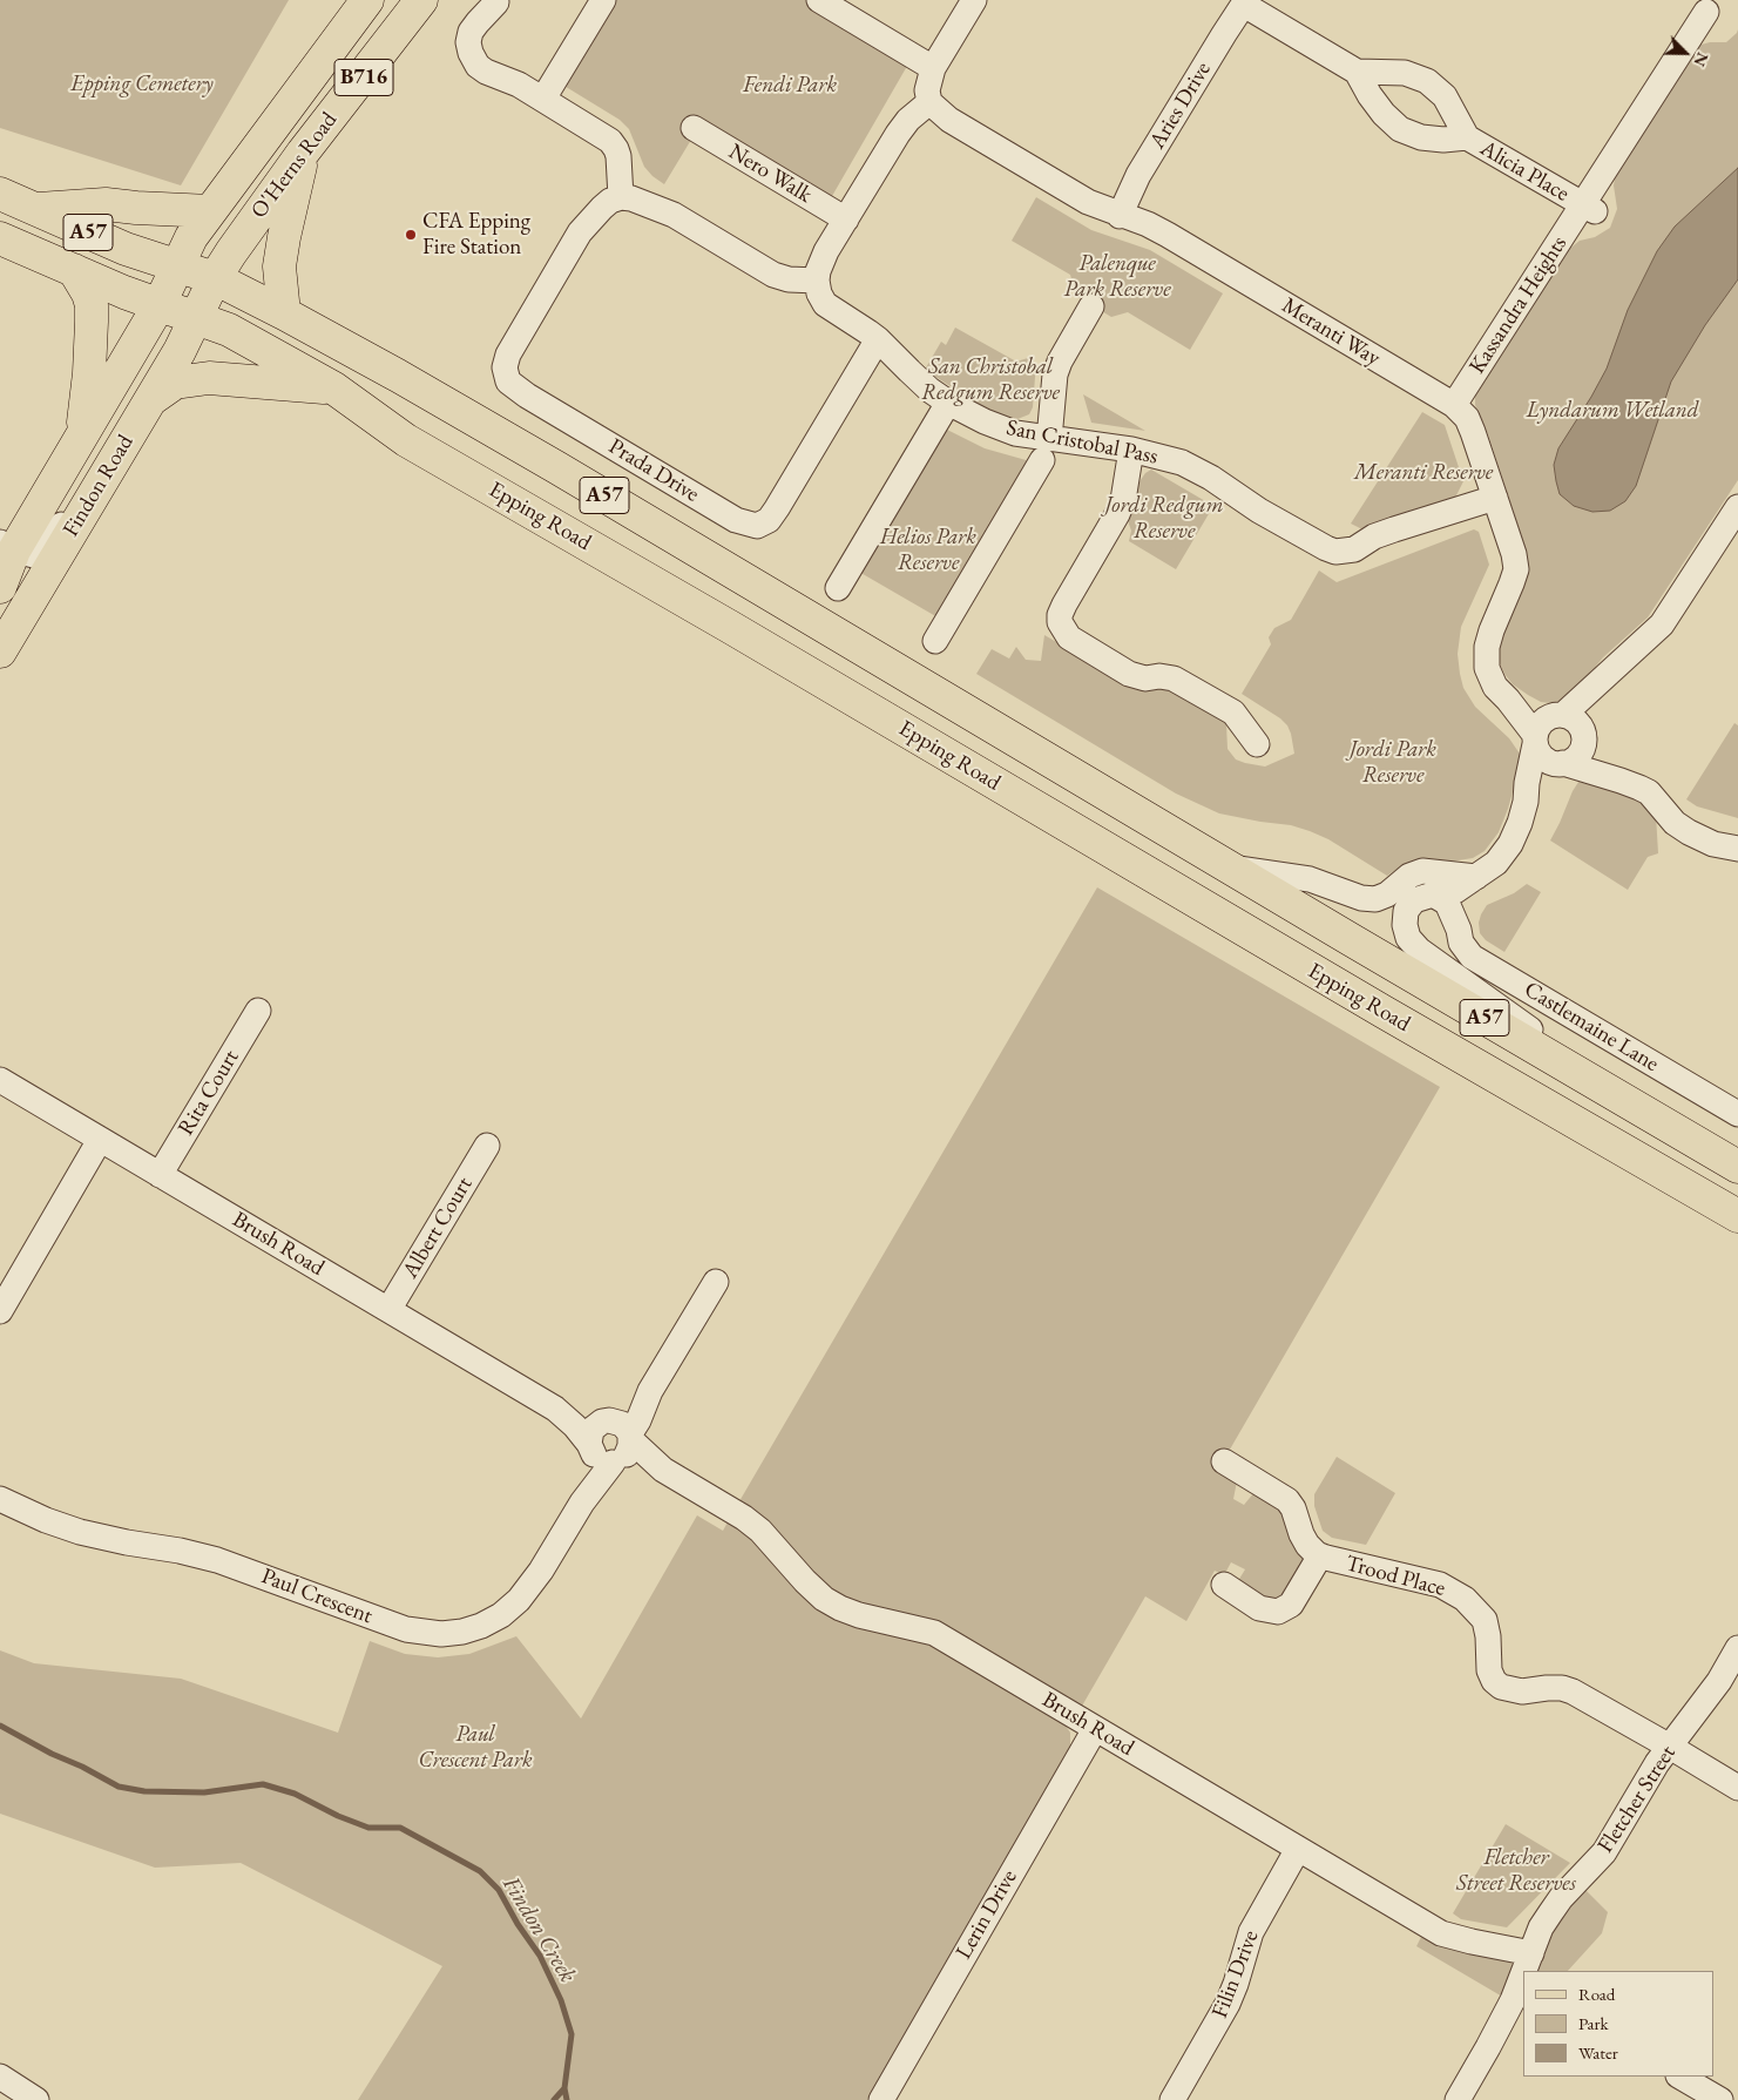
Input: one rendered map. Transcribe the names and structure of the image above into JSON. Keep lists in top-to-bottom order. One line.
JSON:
{"streets":{"main road":["B716","O'Herns Road","A57","Findon Road","Epping Road"],"street":["Aries Drive","Alicia Place","Nero Walk","Kassandra Heights","Meranti Way","San Cristobal Pass","Prada Drive","Castlemaine Lane","Rita Court","Albert Court","Brush Road","Trood Place","Paul Crescent","Fletcher Street","Lerin Drive","Filin Drive"]},"crossings":[["Aries Drive","Alicia Place"],["Aries Drive","Meranti Way"],["O'Herns Road","A57"],["O'Herns Road","Findon Road"],["O'Herns Road","Epping Road"],["Alicia Place","Kassandra Heights"],["A57","Findon Road"],["A57","Epping Road"],["Kassandra Heights","Meranti Way"],["Meranti Way","San Cristobal Pass"],["San Cristobal Pass","Prada Drive"],["Findon Road","Epping Road"],["Rita Court","Brush Road"],["Albert Court","Brush Road"],["Brush Road","Paul Crescent"],["Brush Road","Fletcher Street"],["Brush Road","Lerin Drive"],["Brush Road","Filin Drive"],["Trood Place","Fletcher Street"]],"water":["Findon Creek"],"parks":["Epping Cemetery","Fendi Park","Palenque Park Reserve","San Christobal Redgum Reserve","Lyndarum Wetland","Meranti Reserve","Jordi Redgum Reserve","Helios Park Reserve","Jordi Park Reserve","Paul Crescent Park","Fletcher Street Reserves"],"places":["CFA Epping Fire Station"],"legend":["Road","Park","Water"],"north":"bottom right"}
